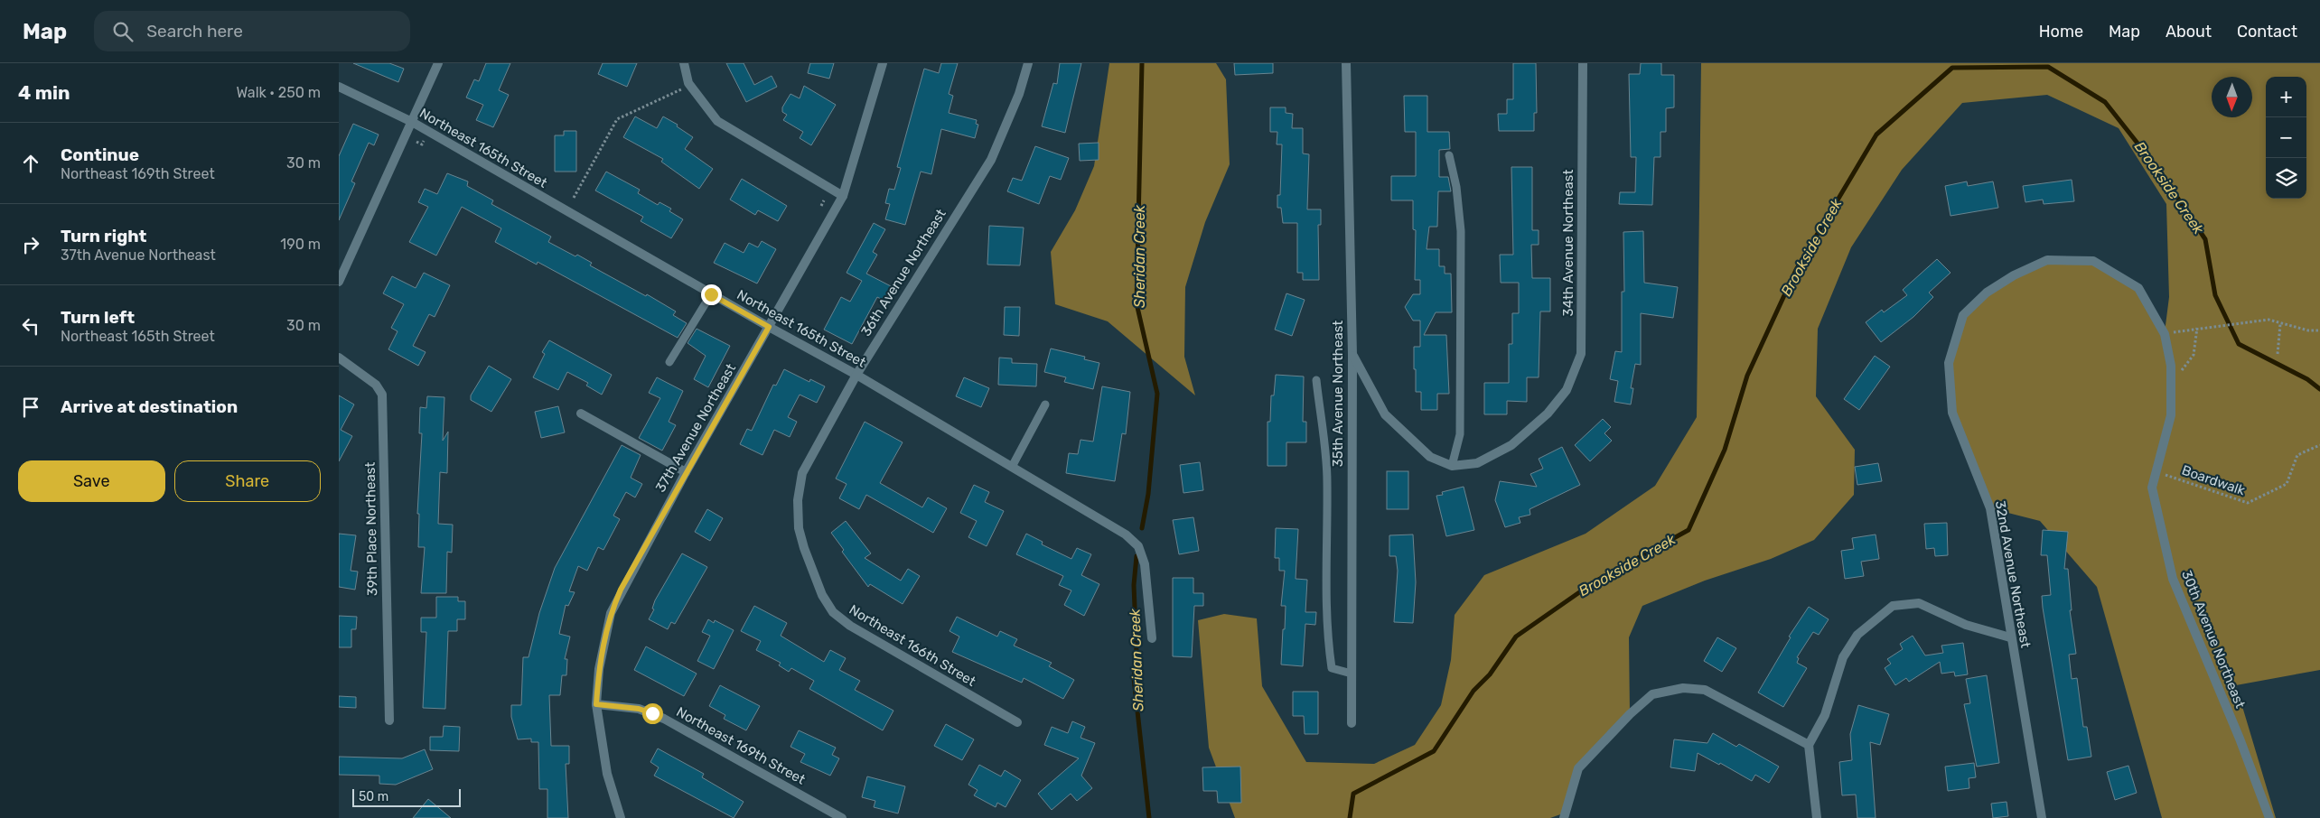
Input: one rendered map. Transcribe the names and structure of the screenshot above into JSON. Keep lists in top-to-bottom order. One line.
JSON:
{"streets":{"street":["Northeast 165th Street","34th Avenue Northeast","36th Avenue Northeast","35th Avenue Northeast","37th Avenue Northeast","39th Place Northeast","32nd Avenue Northeast","30th Avenue Northeast","Northeast 166th Street","Northeast 169th Street"],"path":["Boardwalk"]},"crossings":[["Northeast 165th Street","36th Avenue Northeast"],["Northeast 165th Street","37th Avenue Northeast"],["36th Avenue Northeast","Northeast 166th Street"],["37th Avenue Northeast","Northeast 169th Street"],["Boardwalk","30th Avenue Northeast"],["32nd Avenue Northeast","30th Avenue Northeast"]],"water":["Brookside Creek","Sheridan Creek"],"scale_bar":"50 m","north":"bottom","page":{"header":"Map","search":"Search here","nav":["Home","Map","About","Contact"],"heading":["4 min","Walk · 250 m"],"map_buttons":["+","−"],"list":[["Continue","Northeast 169th Street","30 m"],["Turn right","37th Avenue Northeast","190 m"],["Turn left","Northeast 165th Street","30 m"],"Arrive at destination"],"buttons":["Save","Share"],"scale":"50 m"}}
